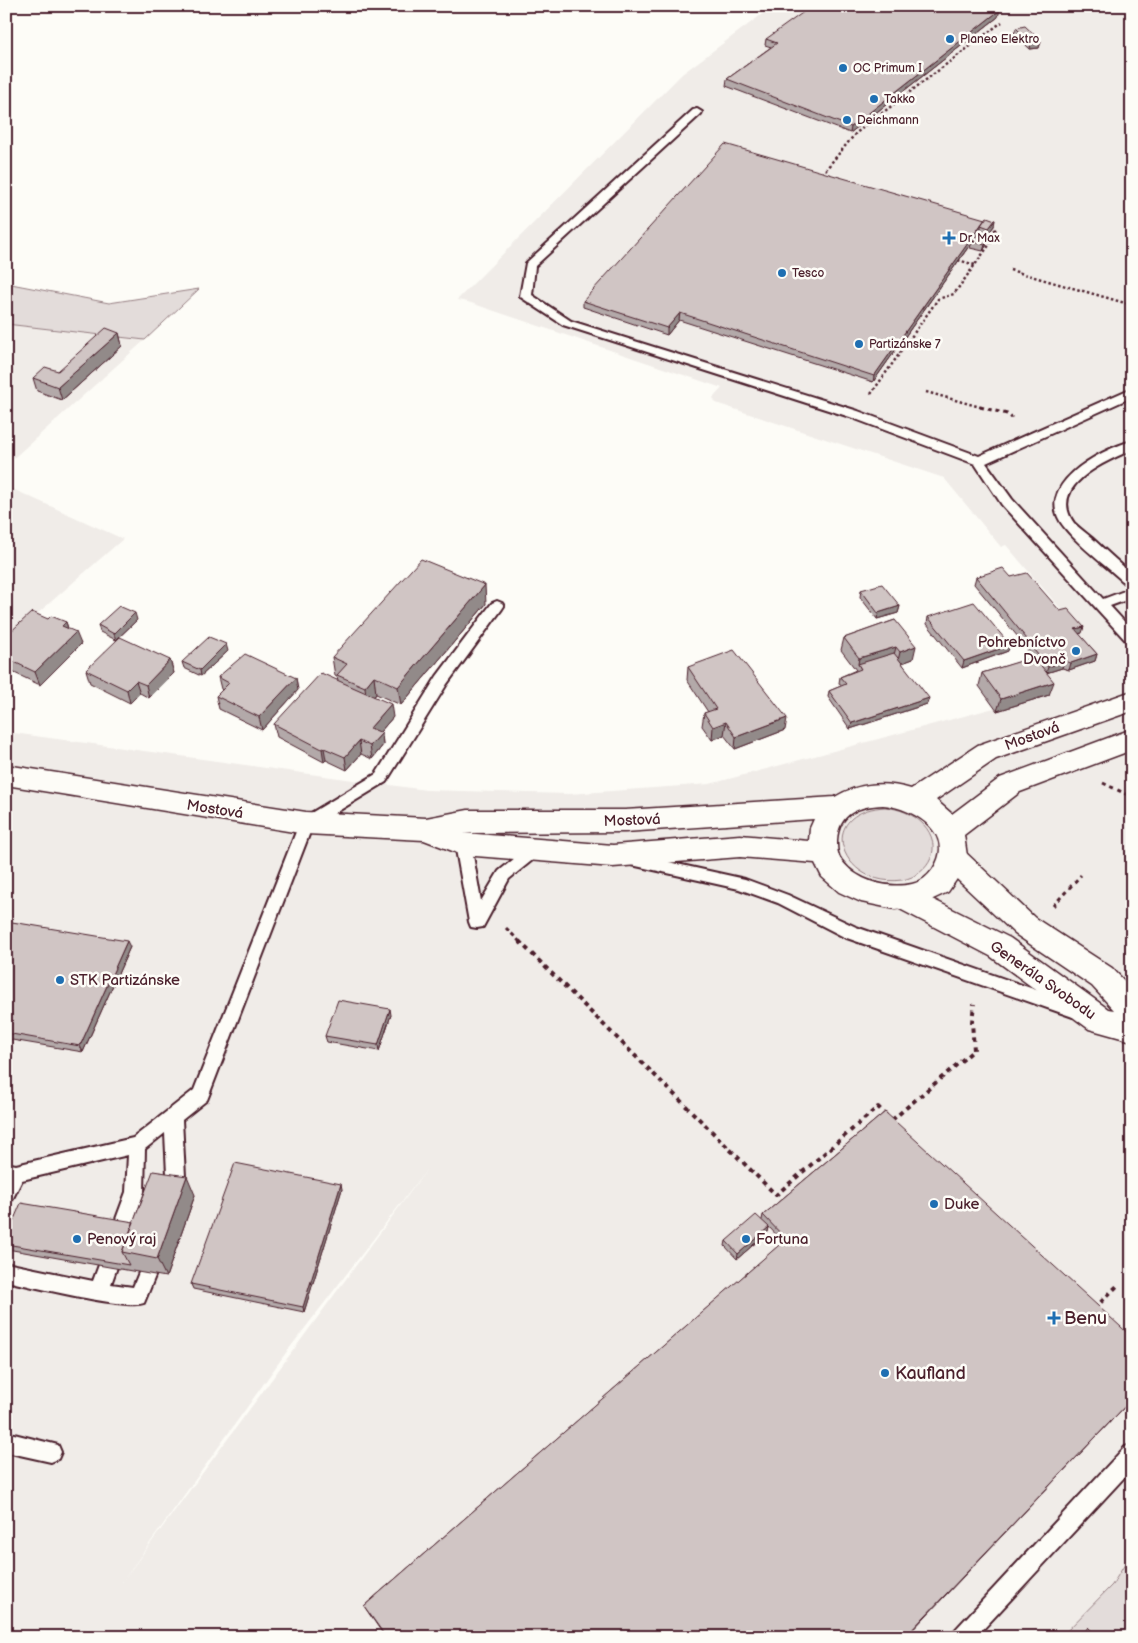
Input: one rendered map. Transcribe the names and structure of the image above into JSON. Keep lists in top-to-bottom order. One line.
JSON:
{"streets":{"main road":["Mostová","Generála Svobodu"]},"crossings":[["Mostová","Generála Svobodu"]],"places":{"other":["Planeo Elektro","OC Primum I","Takko","Deichmann","Tesco","Partizánske 7","Pohrebníctvo Dvonč","STK Partizánske","Duke","Penový raj","Fortuna","Kaufland"],"health":["Dr. Max","Benu"]}}
